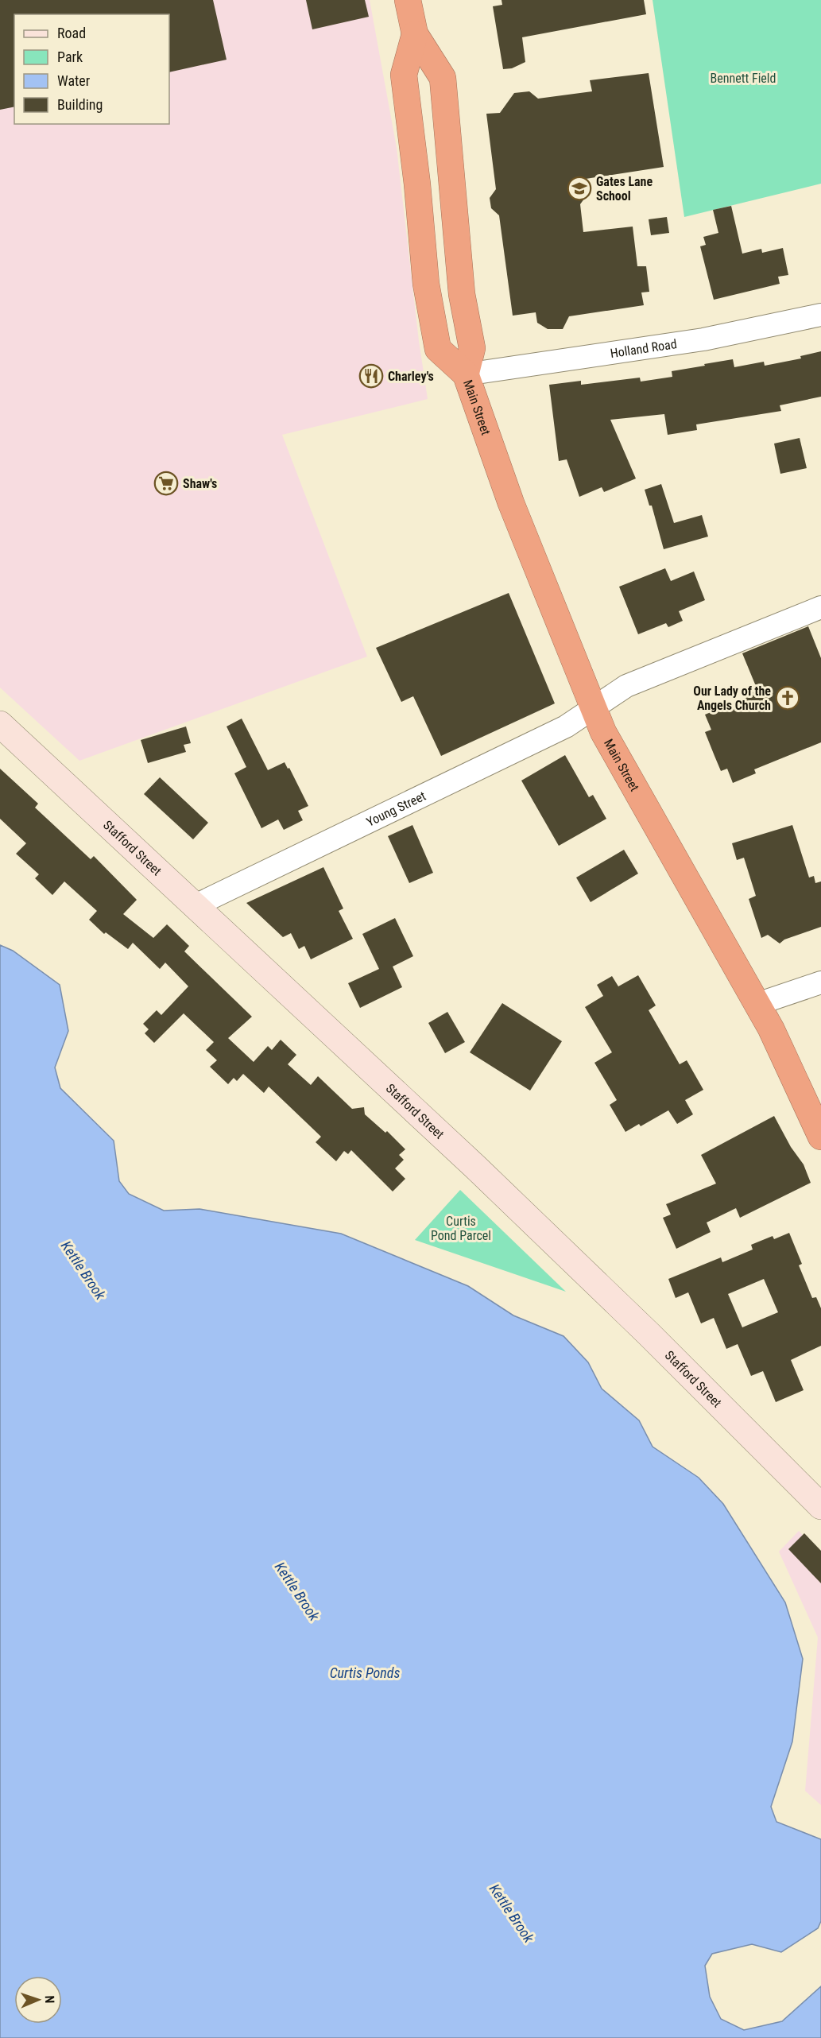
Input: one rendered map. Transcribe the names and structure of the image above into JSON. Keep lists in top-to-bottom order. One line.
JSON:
{"streets":{"highway":["Main Street"],"main road":["Stafford Street"],"street":["Holland Road","Young Street"]},"crossings":[["Holland Road","Main Street"],["Main Street","Young Street"],["Young Street","Stafford Street"]],"water":["Kettle Brook","Curtis Ponds"],"parks":["Bennett Field","Curtis Pond Parcel"],"places":{"school or university":["Gates Lane School"],"restaurant":["Charley's"],"supermarket":["Shaw's"],"church":["Our Lady of the Angels Church"]},"legend":["Road","Park","Water","Building"],"north":"right"}
